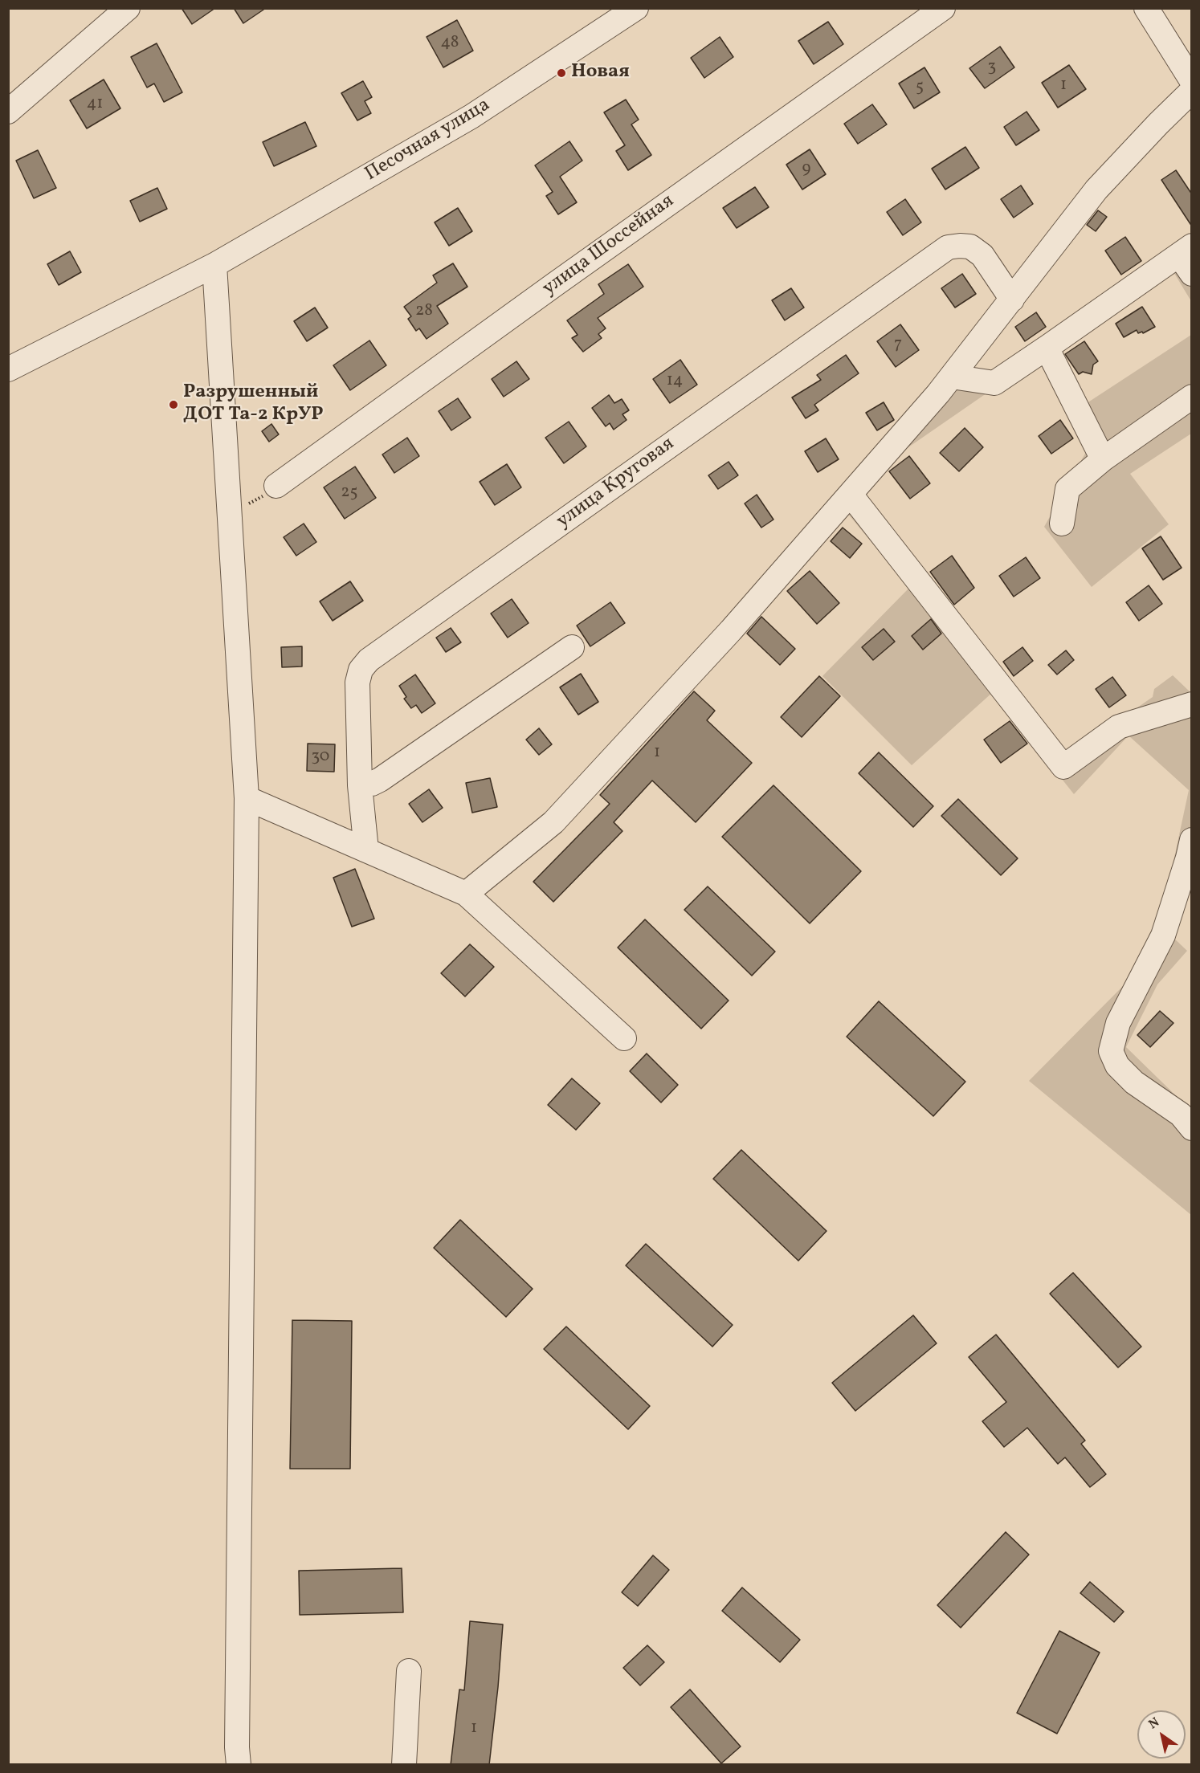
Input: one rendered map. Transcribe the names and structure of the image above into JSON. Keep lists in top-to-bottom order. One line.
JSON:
{"streets":{"street":["Песочная улица","улица Шоссейная","улица Круговая"]},"places":["Новая","Разрушенный ДОТ Та-2 КрУР"],"house_numbers":["48","3","1","5","41","9","28","7","14","25","1","30","1"],"north":"top left"}
